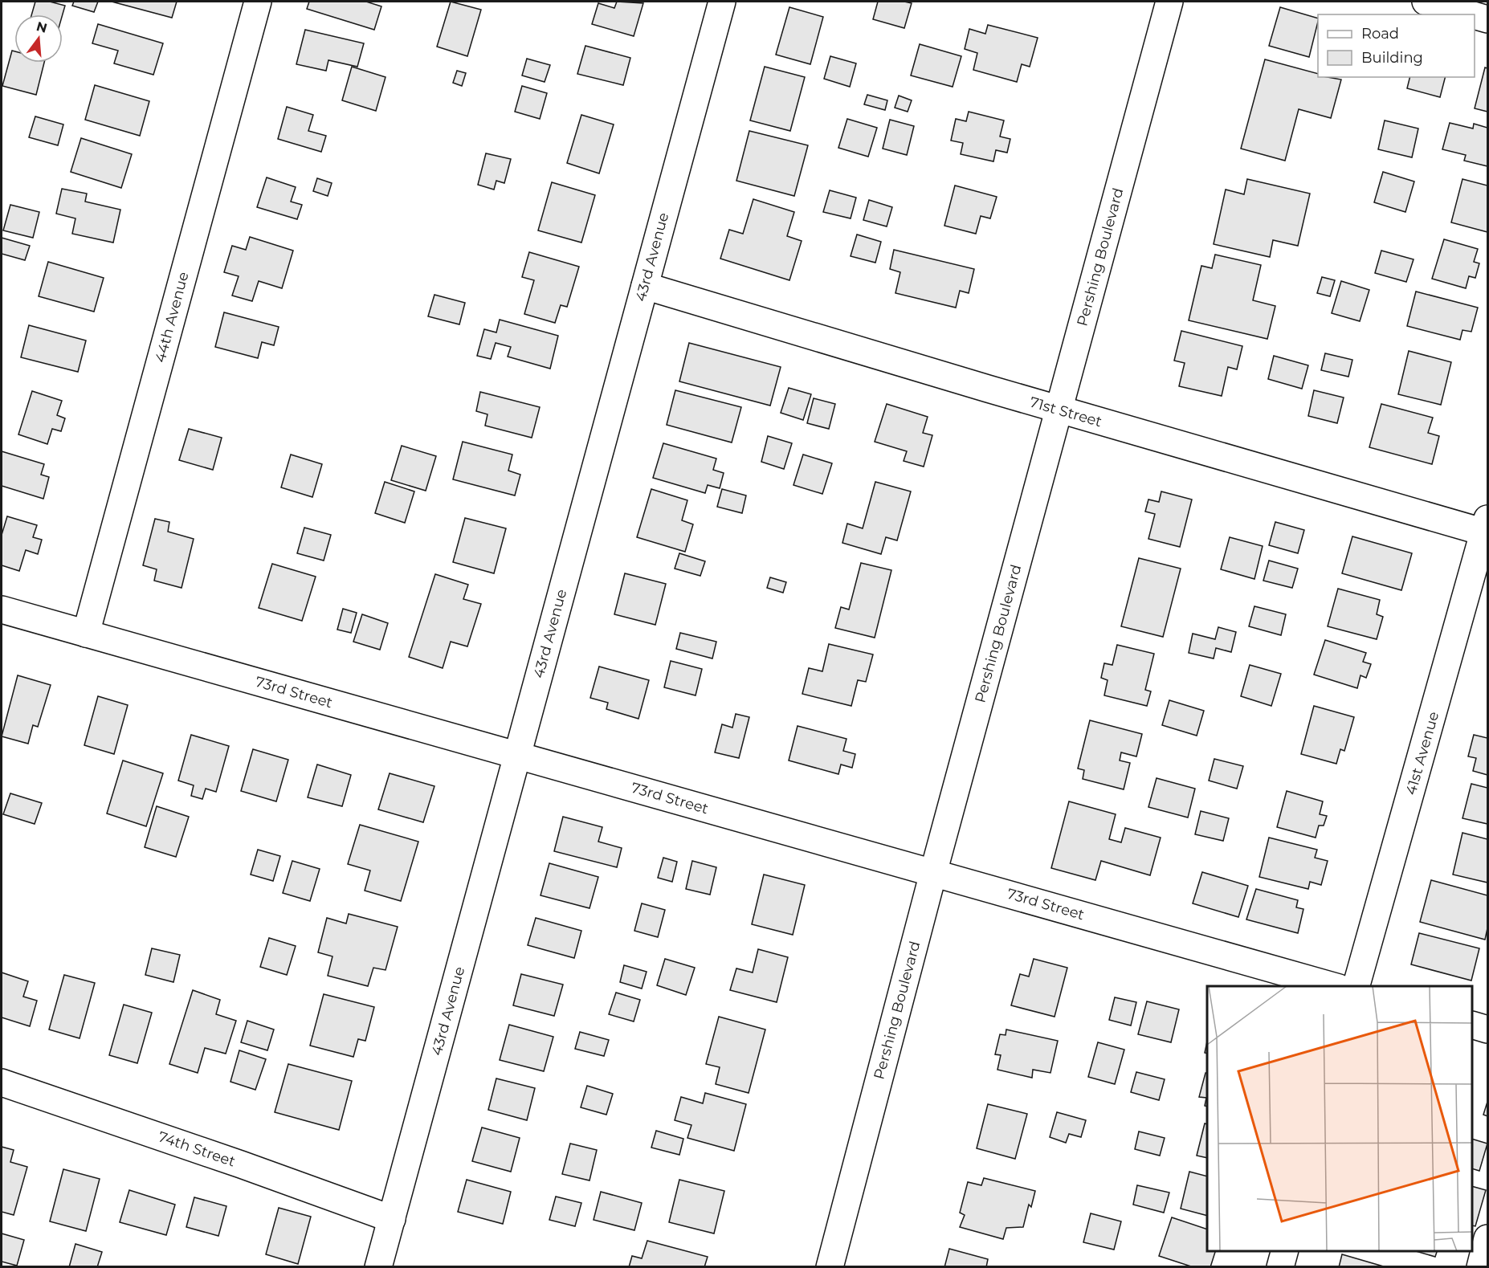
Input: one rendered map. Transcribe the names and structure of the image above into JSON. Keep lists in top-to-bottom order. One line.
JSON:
{"streets":{"street":["43rd Avenue","Pershing Boulevard","44th Avenue","71st Street","73rd Street","41st Avenue","74th Street"]},"crossings":[["43rd Avenue","71st Street"],["43rd Avenue","73rd Street"],["43rd Avenue","74th Street"],["Pershing Boulevard","71st Street"],["Pershing Boulevard","73rd Street"],["44th Avenue","73rd Street"],["71st Street","41st Avenue"]],"legend":["Road","Building"],"north":"top"}
